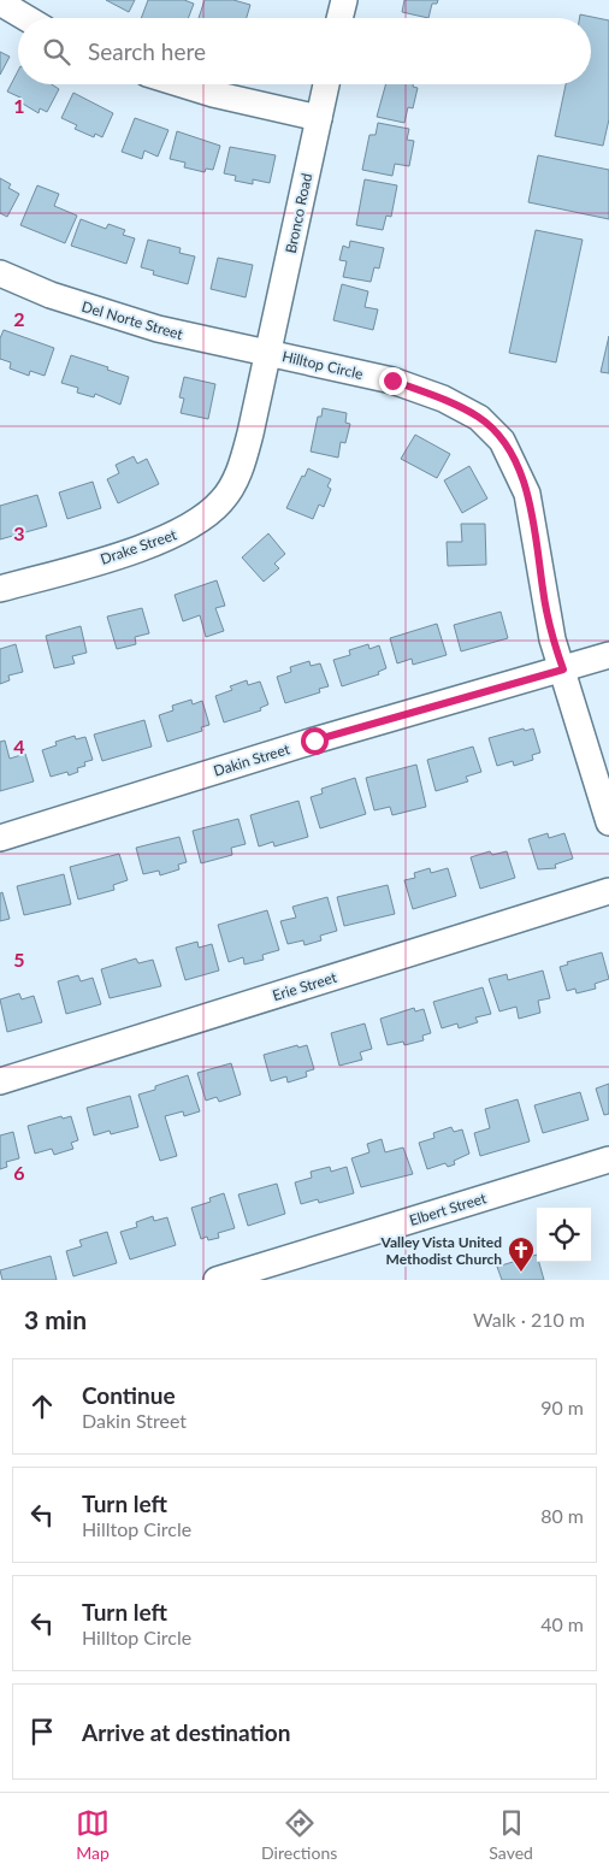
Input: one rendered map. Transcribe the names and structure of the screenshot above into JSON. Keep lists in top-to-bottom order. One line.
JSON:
{"streets":{"street":["Bronco Road","Del Norte Street","Hilltop Circle","Drake Street","Dakin Street","Erie Street","Elbert Street"]},"crossings":[["Bronco Road","Del Norte Street"],["Bronco Road","Hilltop Circle"],["Bronco Road","Drake Street"],["Del Norte Street","Hilltop Circle"],["Del Norte Street","Drake Street"],["Hilltop Circle","Drake Street"],["Hilltop Circle","Dakin Street"]],"places":{"church":["Valley Vista United Methodist Church"]},"page":{"search":"Search here","heading":["3 min","Walk · 210 m"],"list":[["Continue","Dakin Street","90 m"],["Turn left","Hilltop Circle","80 m"],["Turn left","Hilltop Circle","40 m"],"Arrive at destination"],"nav":["Map","Directions","Saved"]},"grid":{"rows":["1","2","3","4","5","6"]}}
